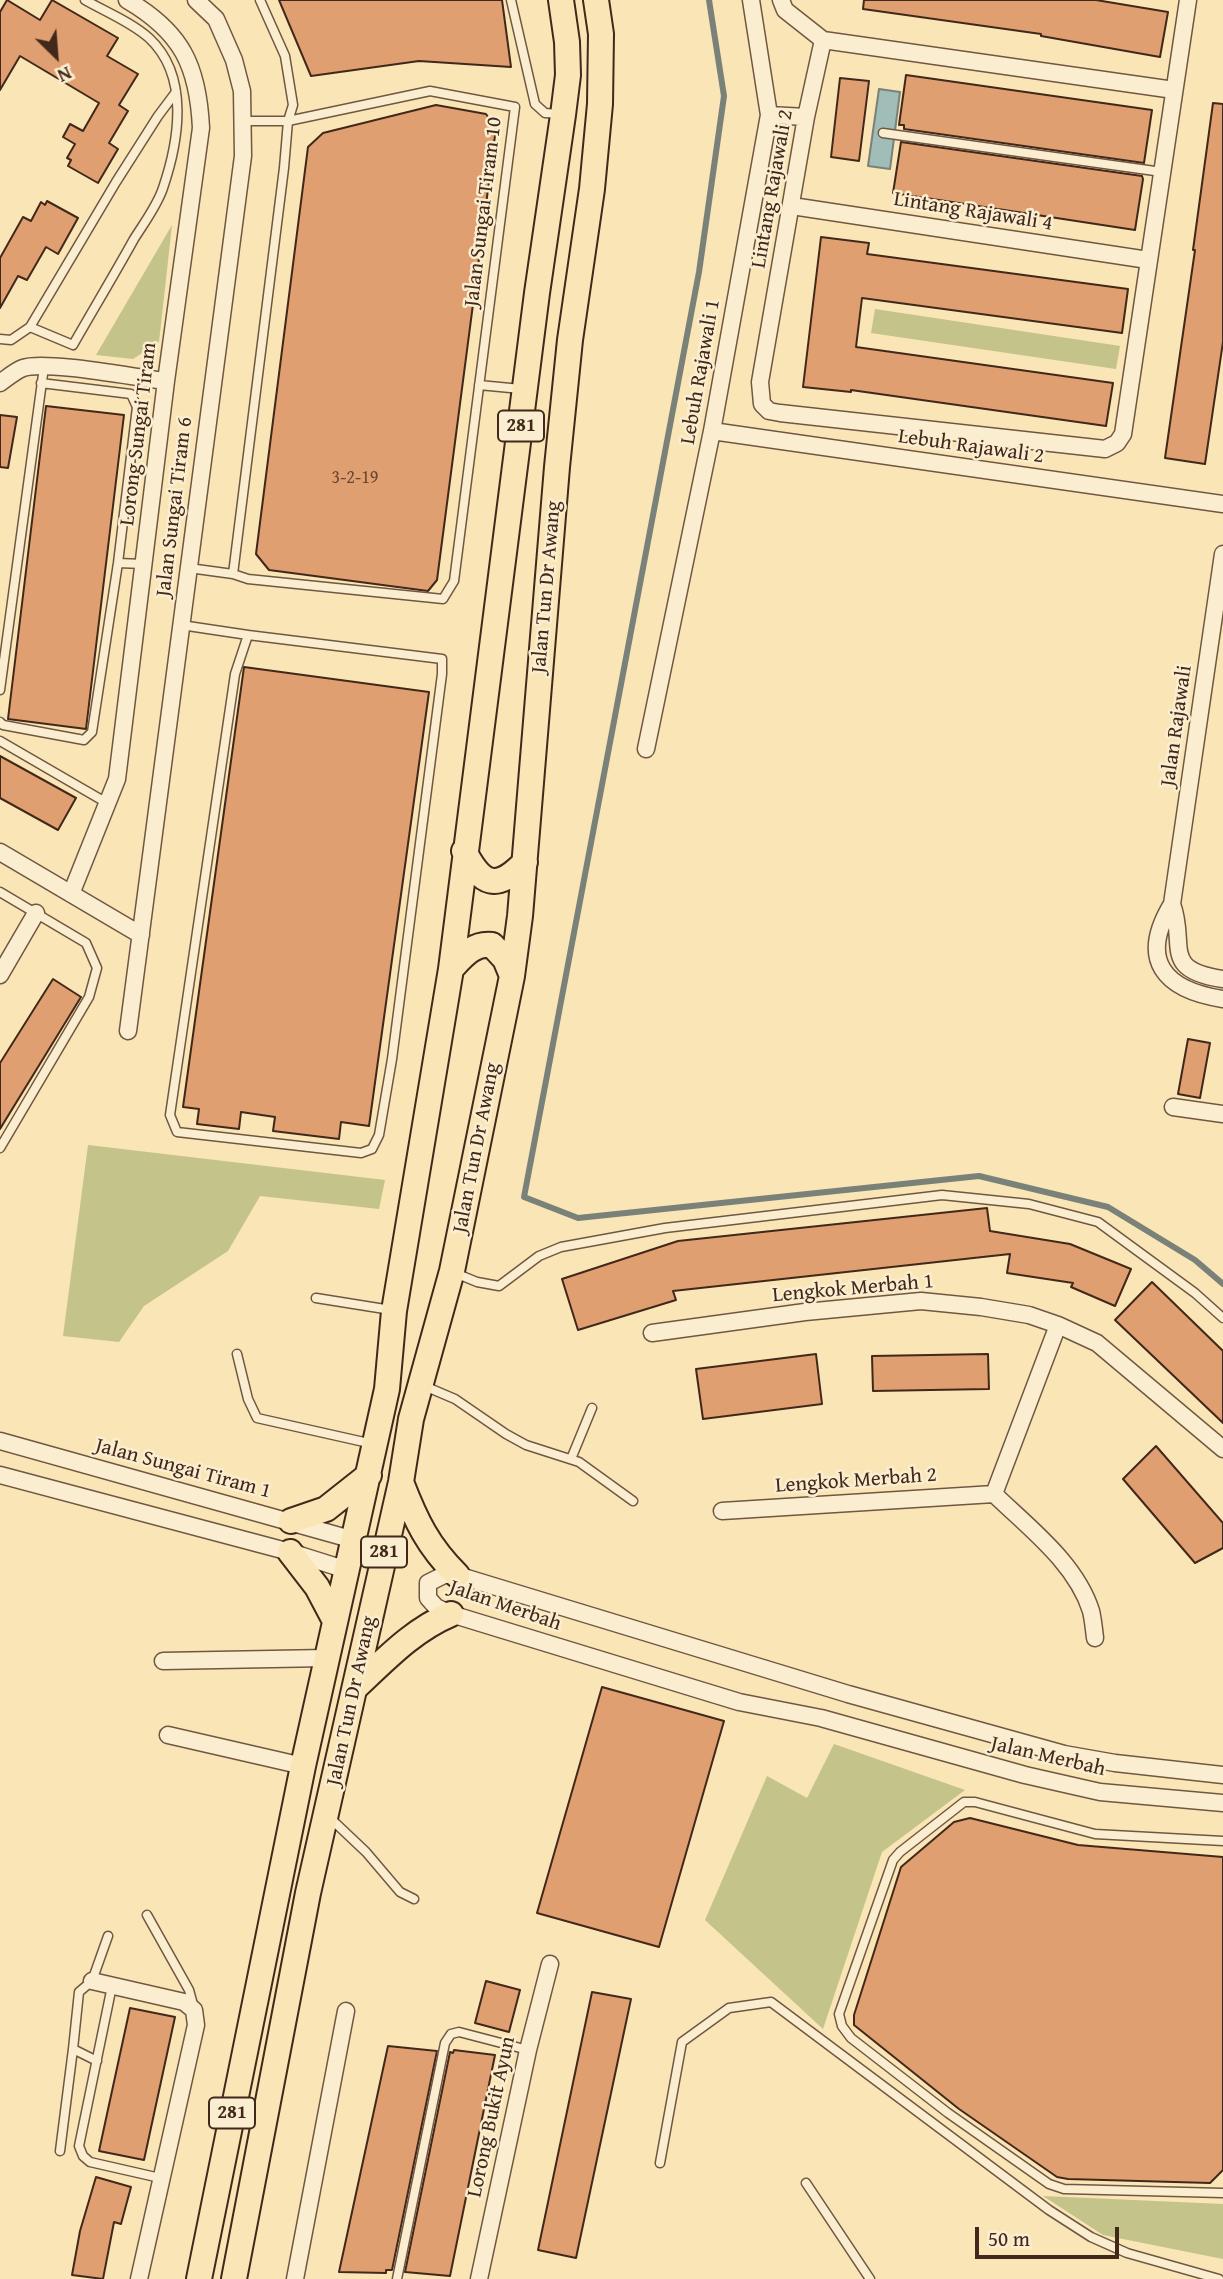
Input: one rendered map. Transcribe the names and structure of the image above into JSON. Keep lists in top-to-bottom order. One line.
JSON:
{"streets":{"main road":["281","Jalan Tun Dr Awang"],"street":["Lintang Rajawali 2","Lintang Rajawali 4","Lebuh Rajawali 1","Lorong Sungai Tiram","Lebuh Rajawali 2","Jalan Sungai Tiram 6","Jalan Rajawali","Lengkok Merbah 1","Jalan Sungai Tiram 1","Lengkok Merbah 2","Jalan Merbah","Lorong Bukit Ayun"],"lane":["Jalan Sungai Tiram 10"]},"crossings":[["Lintang Rajawali 2","Lintang Rajawali 4"],["Lebuh Rajawali 1","Lebuh Rajawali 2"],["Jalan Tun Dr Awang","Jalan Sungai Tiram 1"]],"house_numbers":["3-2-19"],"scale_bar":"50 m","north":"bottom right"}
